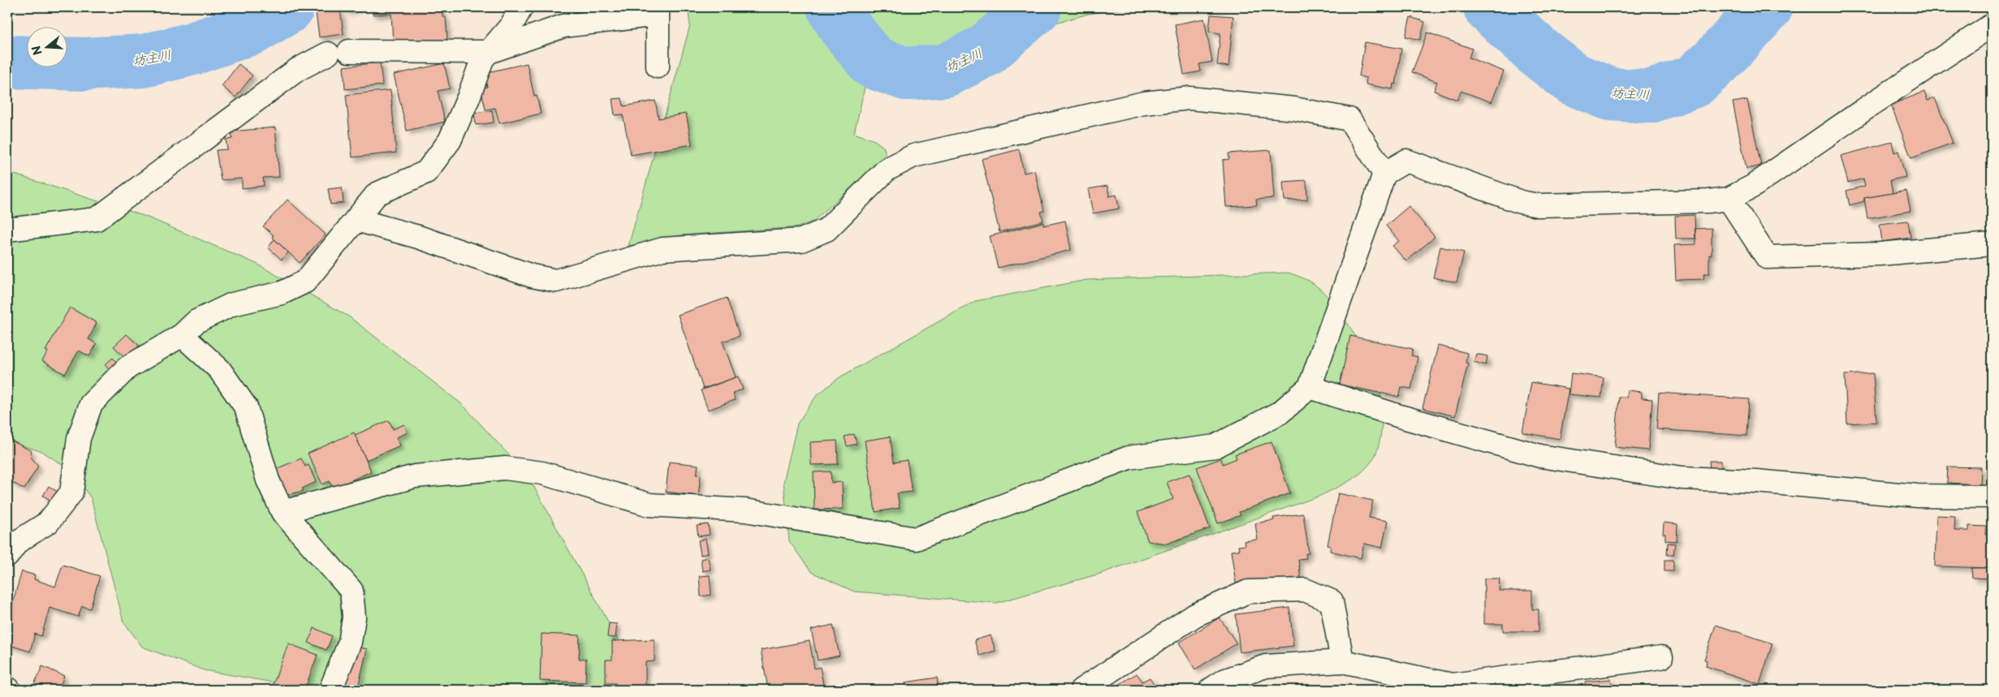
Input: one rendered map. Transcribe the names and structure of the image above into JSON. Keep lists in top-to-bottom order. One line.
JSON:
{"water":["坊主川"],"north":"left"}
